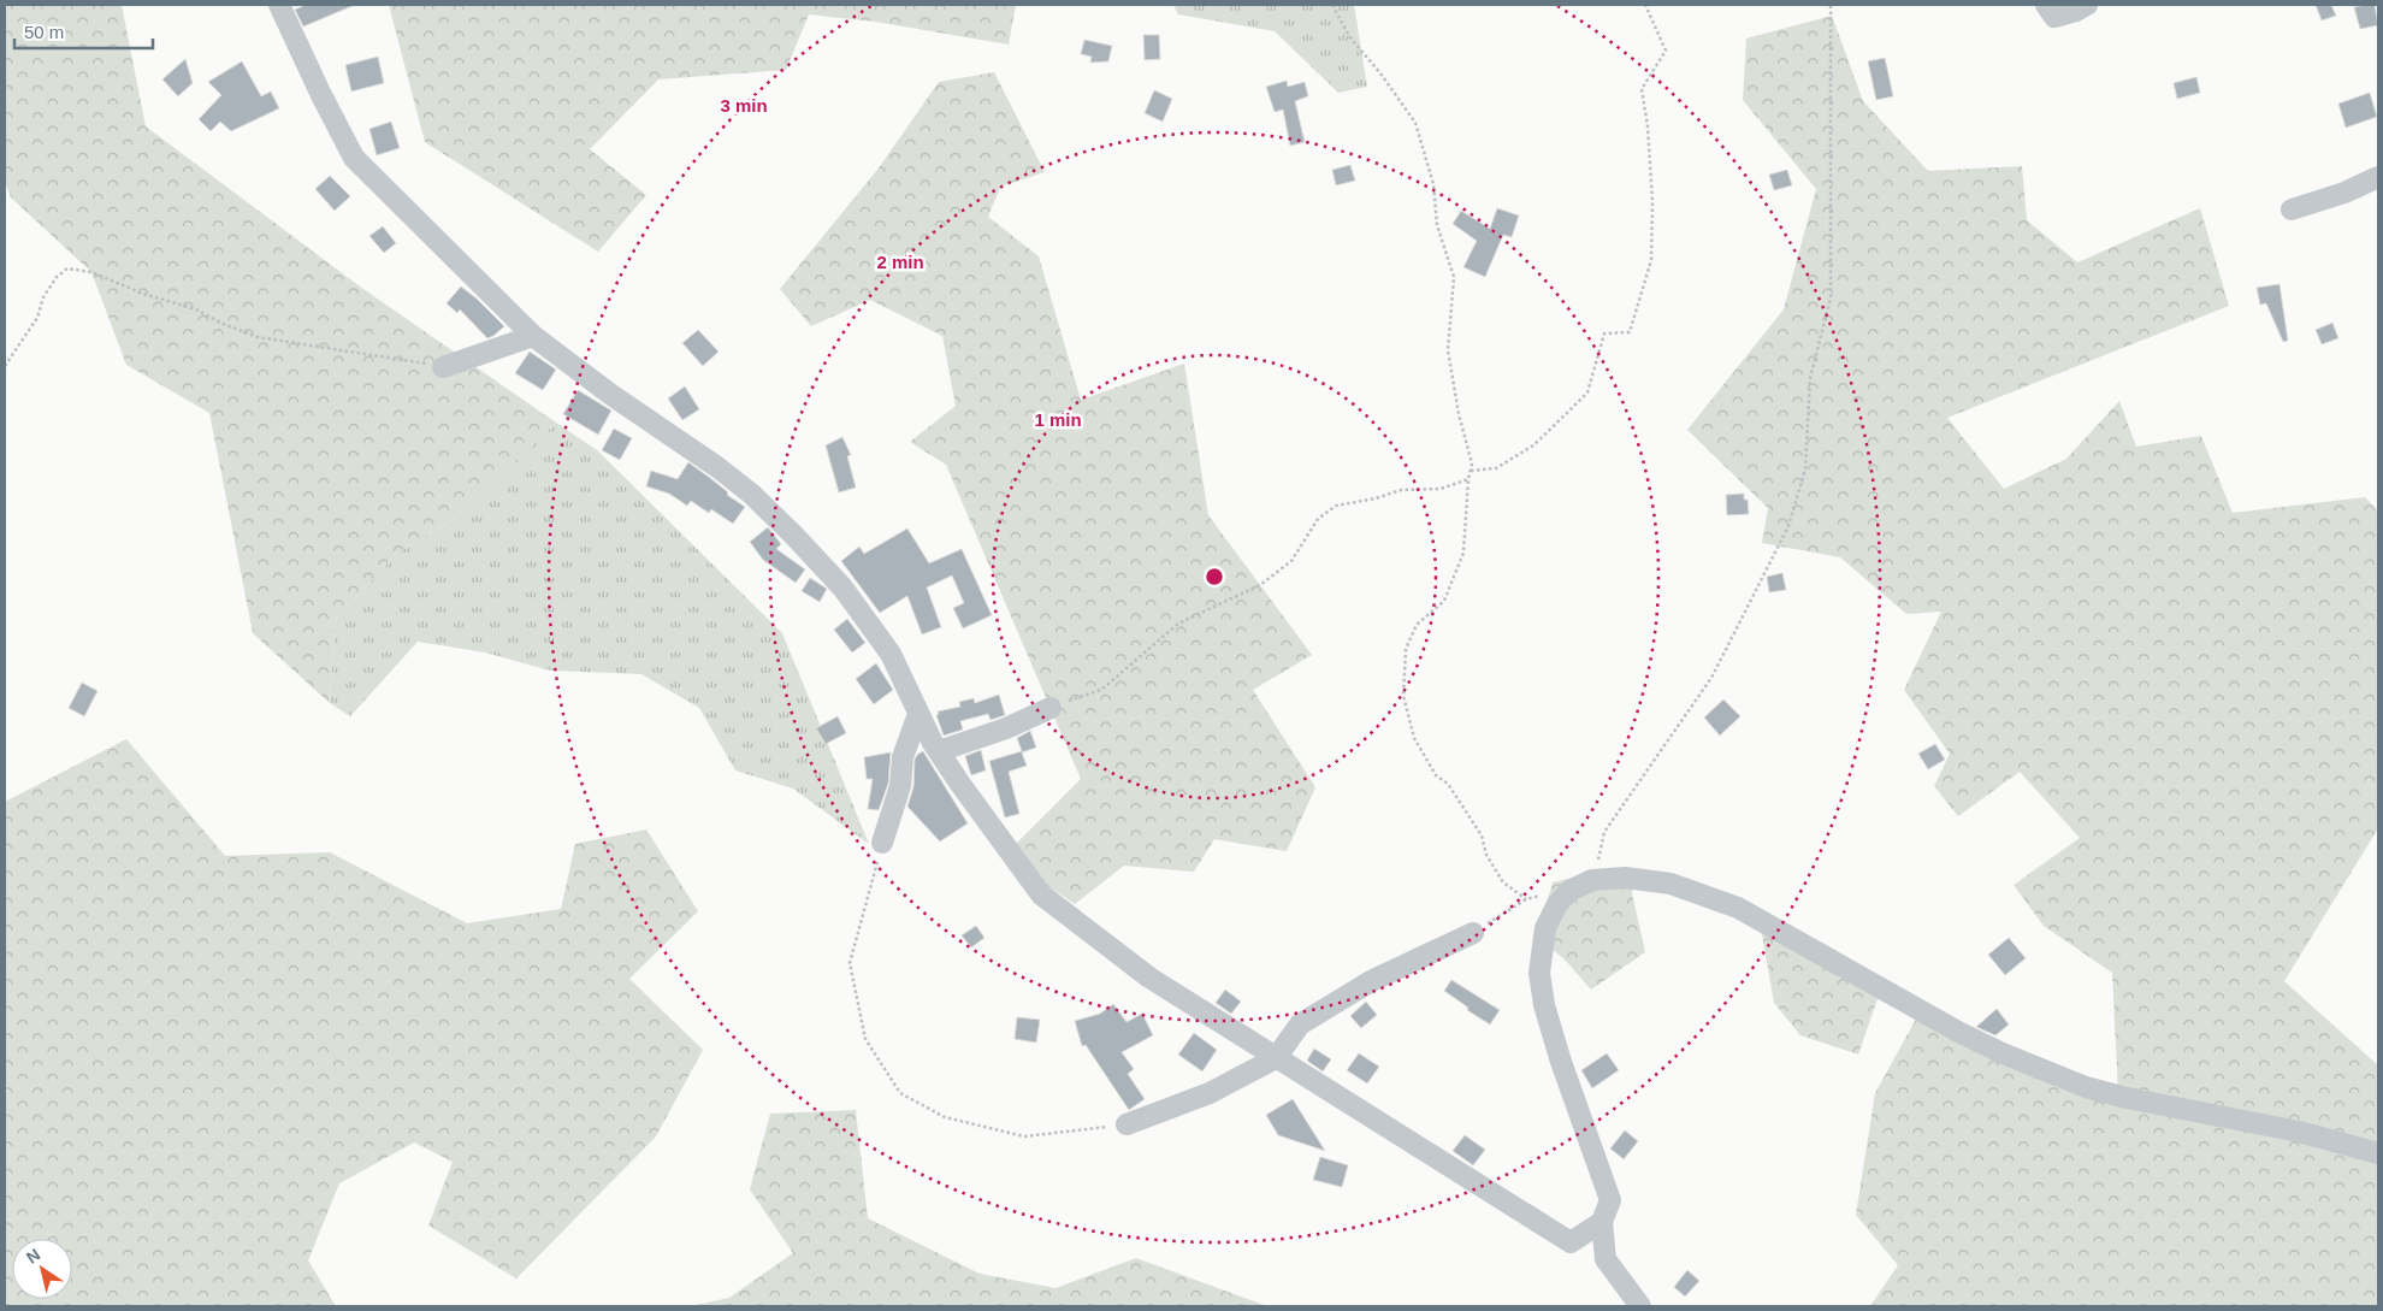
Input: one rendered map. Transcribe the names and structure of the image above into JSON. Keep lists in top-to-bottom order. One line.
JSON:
{"scale_bar":"50 m","north":"top left","rings":["3 min","2 min","1 min"]}
